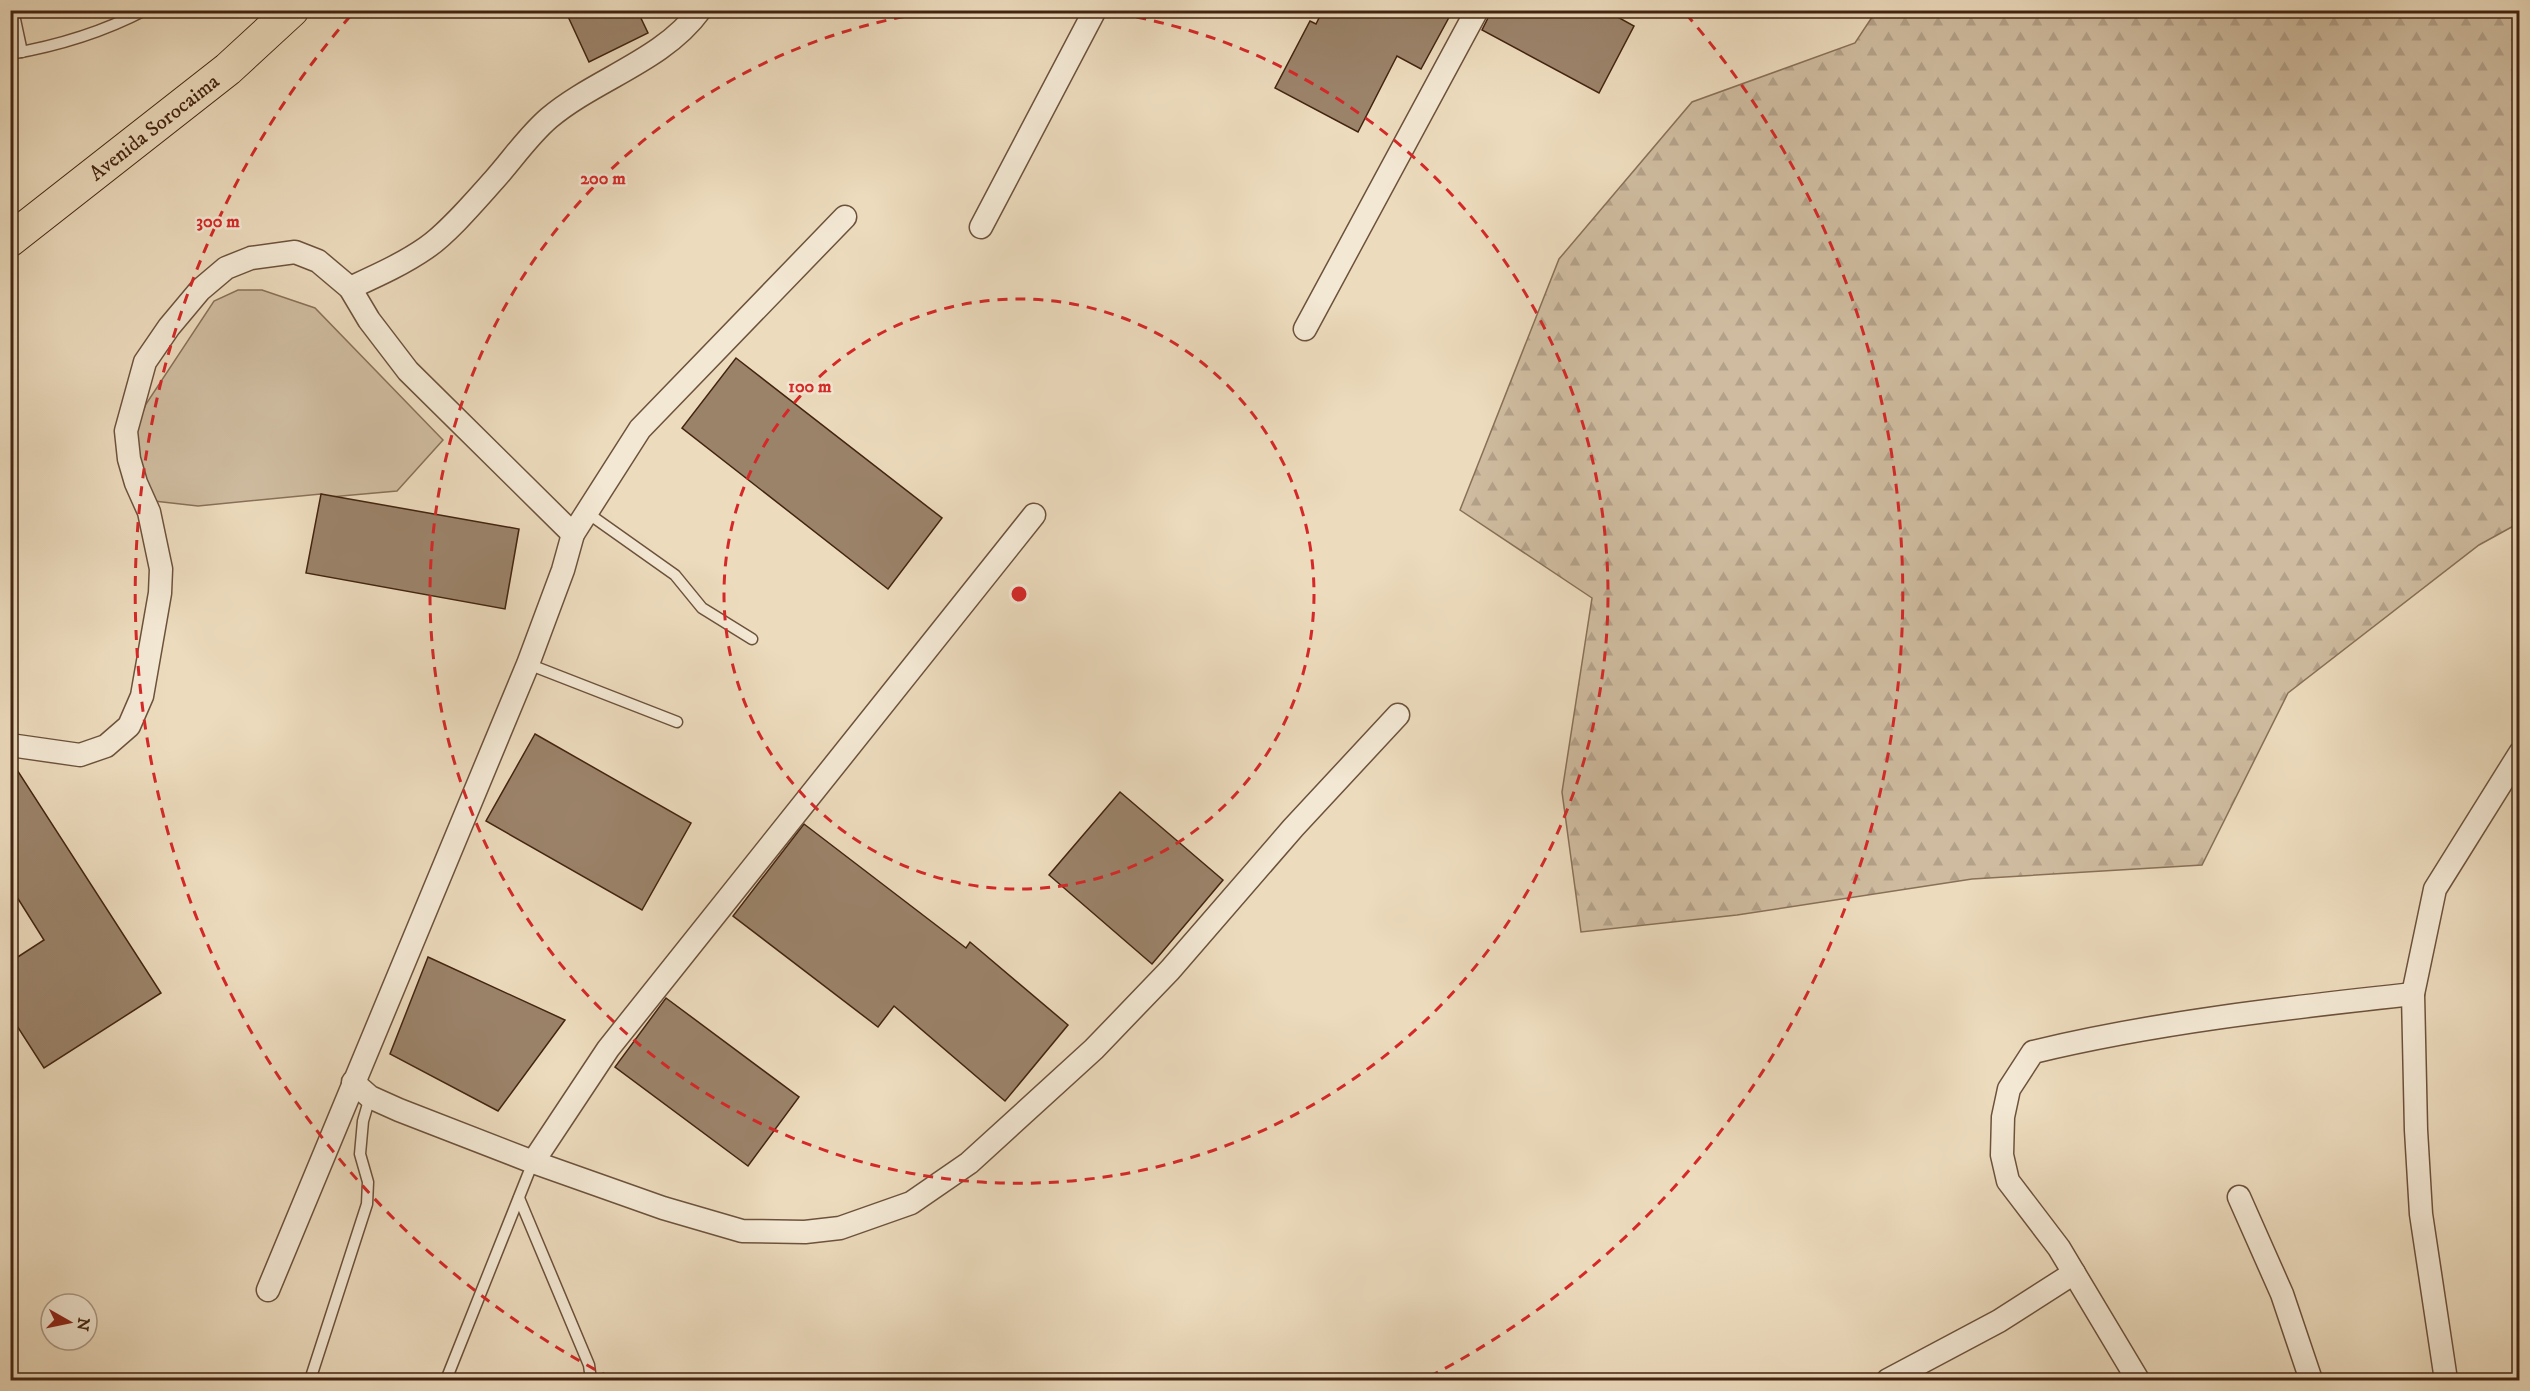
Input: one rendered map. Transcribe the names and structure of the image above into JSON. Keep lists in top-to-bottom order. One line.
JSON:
{"streets":{"main road":["Avenida Sorocaima"]},"north":"right","rings":["200 m","300 m","100 m"]}
